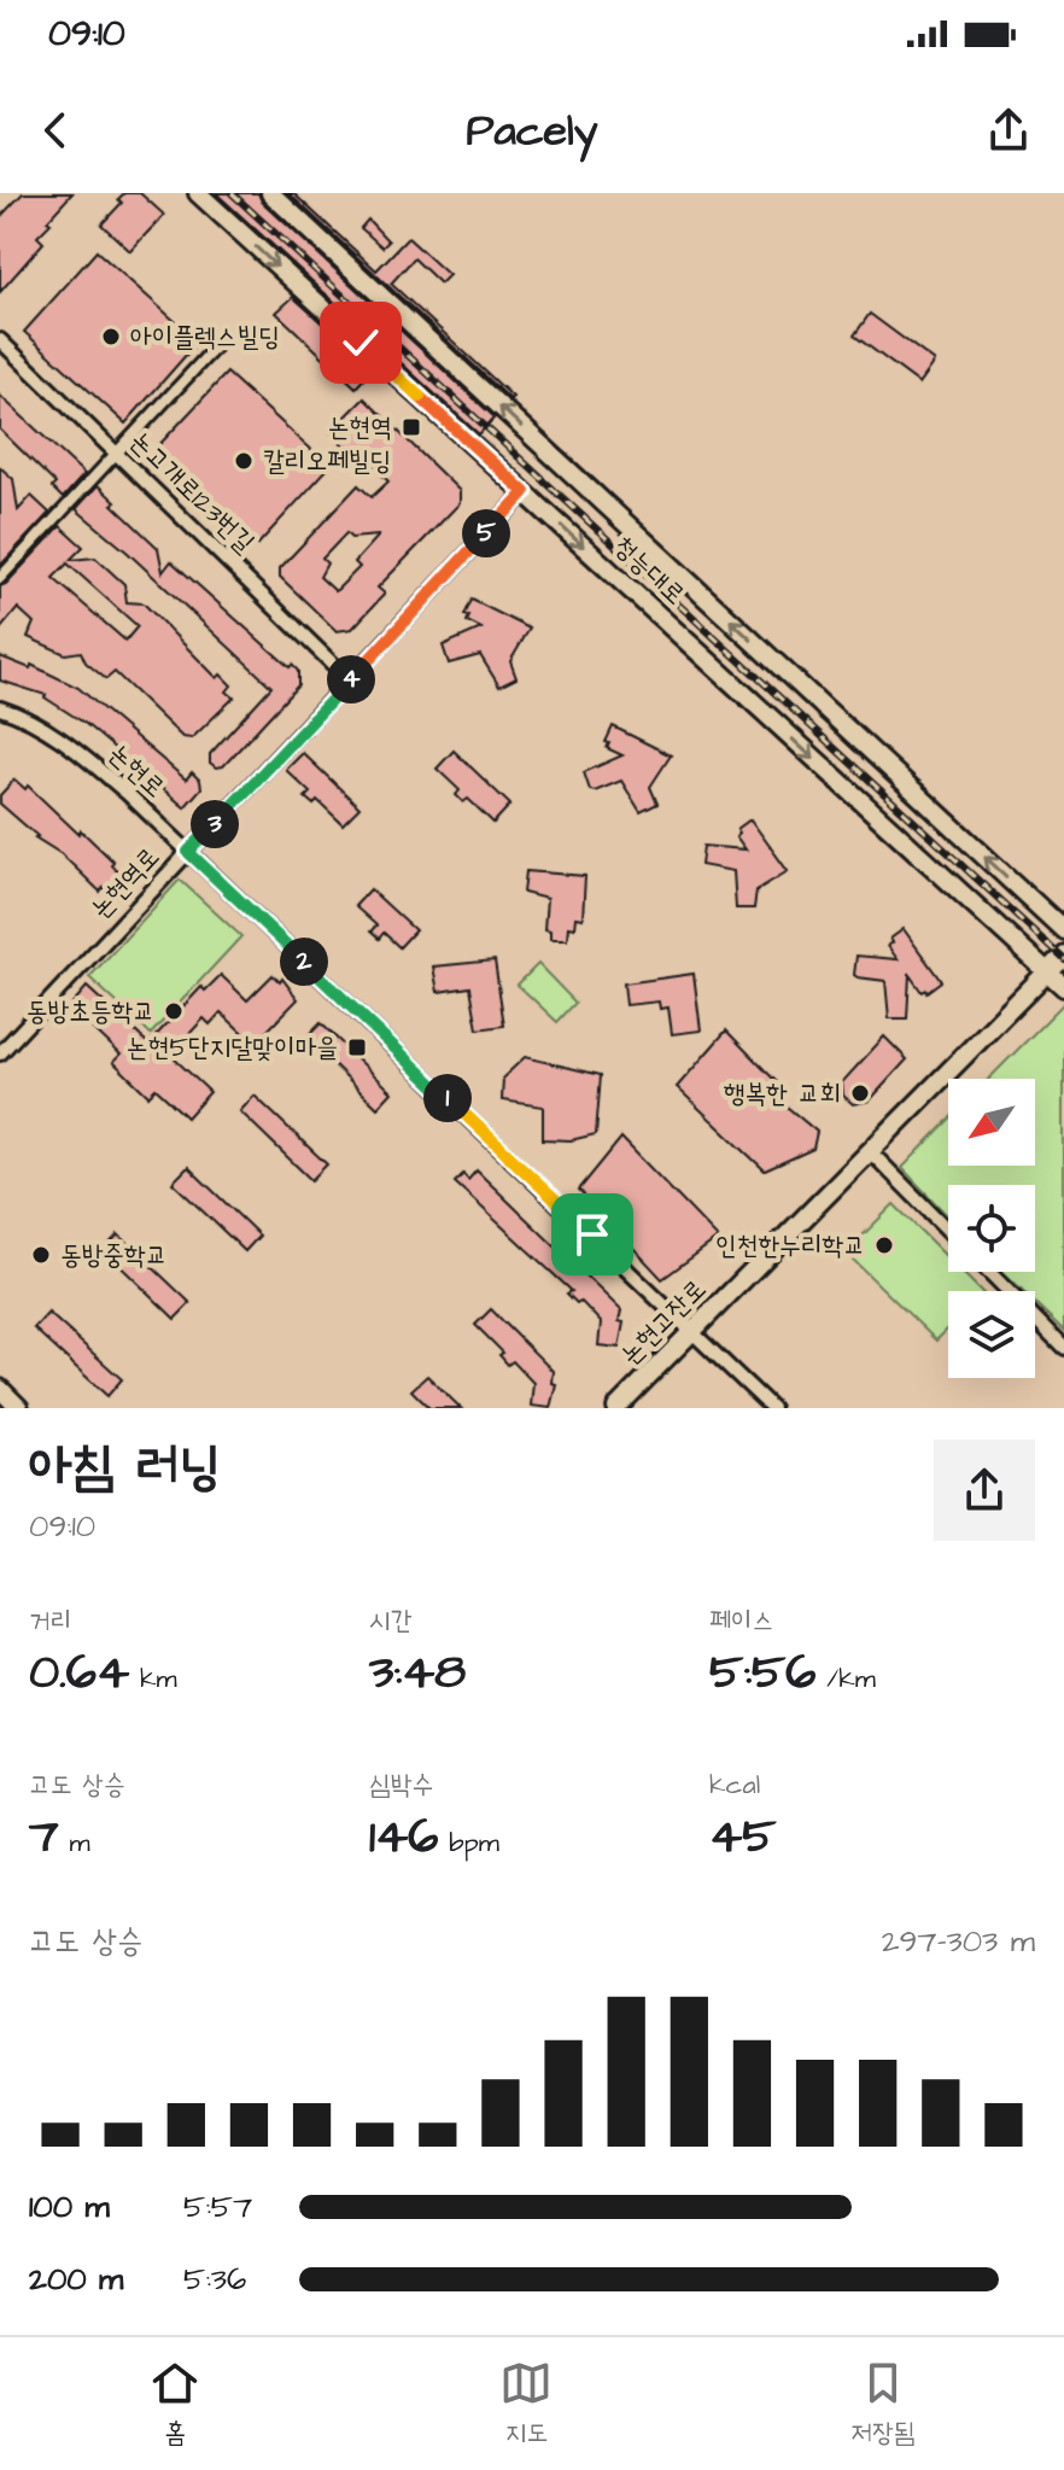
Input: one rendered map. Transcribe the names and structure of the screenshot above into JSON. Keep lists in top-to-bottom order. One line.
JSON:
{"streets":{"main road":["청능대로","논현고잔로"],"street":["논고개로123번길","논현로","논현역로"]},"crossings":[["논고개로123번길","논현역로"],["청능대로","논현역로"],["청능대로","논현고잔로"],["논현로","논현역로"],["논현로","논현고잔로"]],"places":{"other":["아이플렉스빌딩","칼리오페빌딩","동방초등학교","행복한 교회","인천한누리학교","동방중학교"],"transit":["논현역","논현5단지달맞이마을"]},"north":"bottom left","page":{"status":"09:10","header":"Pacely","pins":["5","4","3","2","1"],"heading":["아침 러닝","09:10"],"stats":[["거리","0.64 km"],["시간","3:48"],["페이스","5:56 /km"],["고도 상승","7 m"],["심박수","146 bpm"],["kcal","45"]],"chart":["고도 상승","297–303 m"],"list":[{"name":"100 m","note":"5:57"},{"name":"200 m","note":"5:36"}],"tabs":["홈","지도","저장됨"]}}
